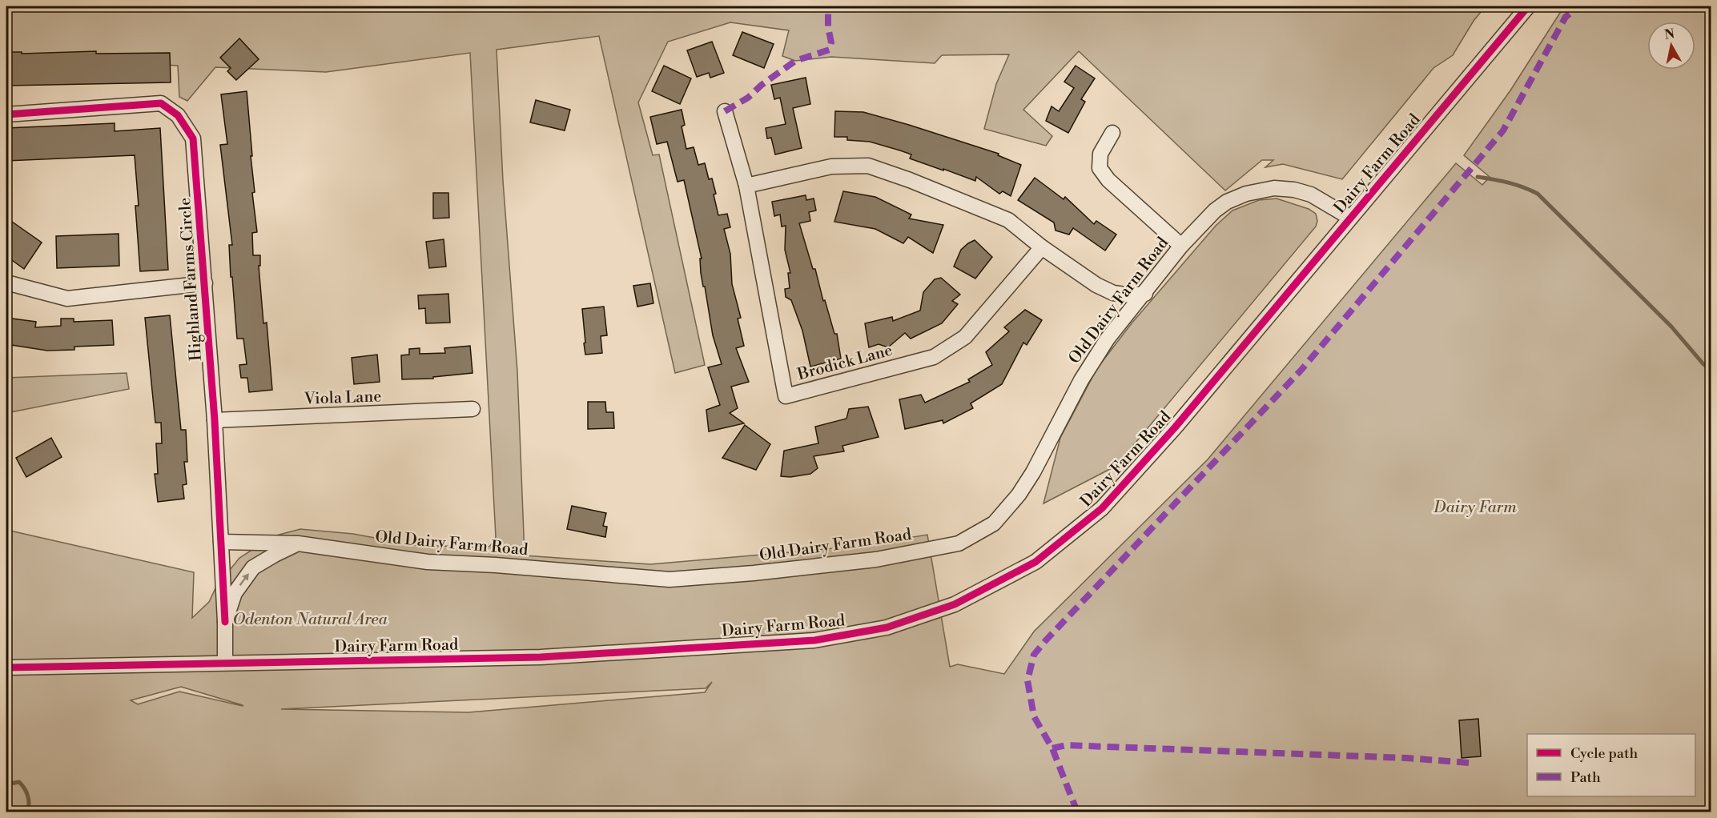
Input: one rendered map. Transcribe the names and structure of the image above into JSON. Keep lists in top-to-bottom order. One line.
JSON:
{"streets":{"street":["Dairy Farm Road","Highland Farms Circle","Old Dairy Farm Road","Brodick Lane","Viola Lane"]},"crossings":[["Dairy Farm Road","Old Dairy Farm Road"],["Highland Farms Circle","Viola Lane"]],"parks":["Dairy Farm","Odenton Natural Area"],"legend":["Cycle path","Path"],"north":"top"}
